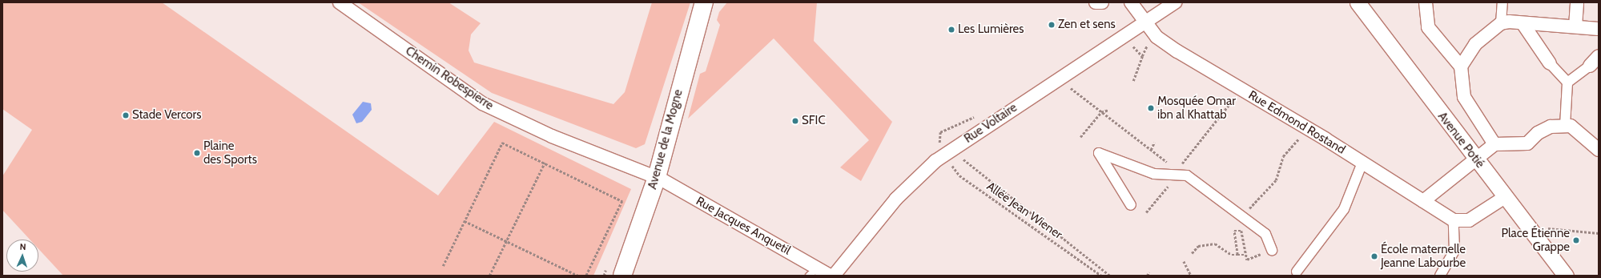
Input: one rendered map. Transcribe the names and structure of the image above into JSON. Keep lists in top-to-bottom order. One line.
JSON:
{"streets":{"main road":["Avenue de la Mogne"],"street":["Chemin Robespierre","Rue Edmond Rostand","Rue Voltaire","Avenue Potié","Rue Jacques Anquetil"],"path":["Allée Jean Wiener"]},"crossings":[["Chemin Robespierre","Avenue de la Mogne"],["Chemin Robespierre","Rue Jacques Anquetil"],["Rue Edmond Rostand","Rue Voltaire"],["Rue Voltaire","Allée Jean Wiener"],["Avenue de la Mogne","Rue Jacques Anquetil"]],"places":["Zen et sens","Les Lumières","Mosquée Omar ibn al Khattab","Stade Vercors","SFIC","Plaine des Sports","Place Étienne Grappe","École maternelle Jeanne Labourbe"],"north":"top"}
